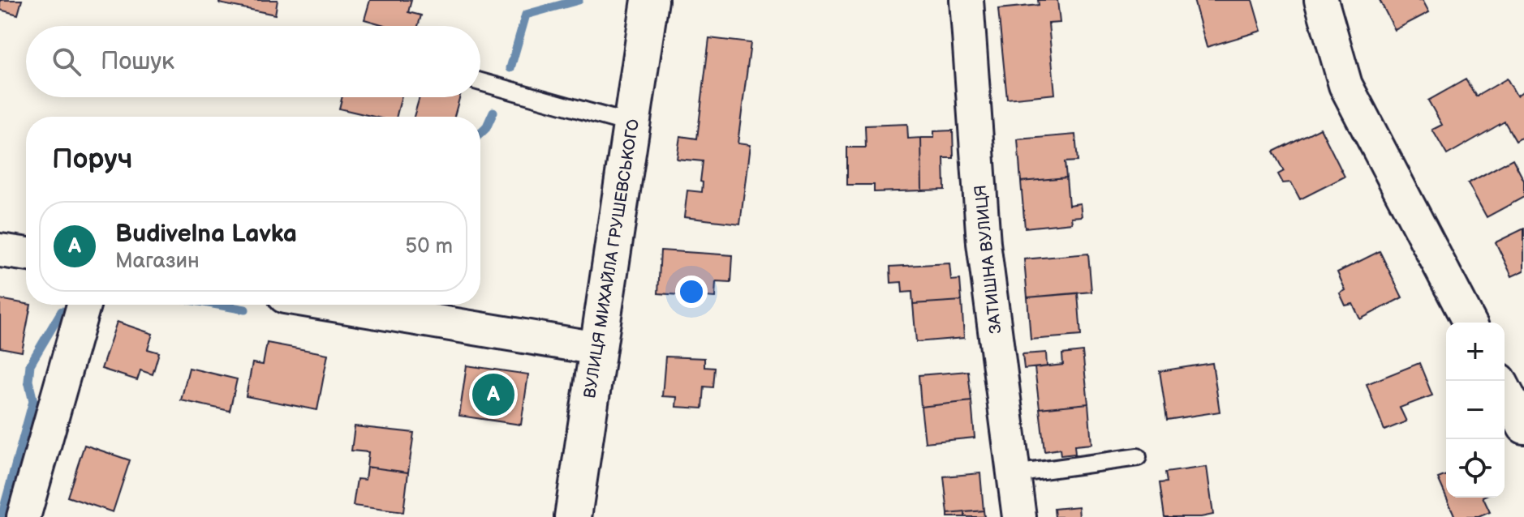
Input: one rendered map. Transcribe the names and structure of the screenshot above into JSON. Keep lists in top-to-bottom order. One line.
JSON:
{"streets":{"street":["ВУЛИЦЯ МИХАЙЛА ГРУШЕВСЬКОГО","ЗАТИШНА ВУЛИЦЯ"]},"page":{"search":"Пошук","heading":"Поруч","list":[{"mark":"A","name":"Budivelna Lavka","note":"Магазин","value":"50 m"}],"map_buttons":["+","−"],"pins":"A"}}
